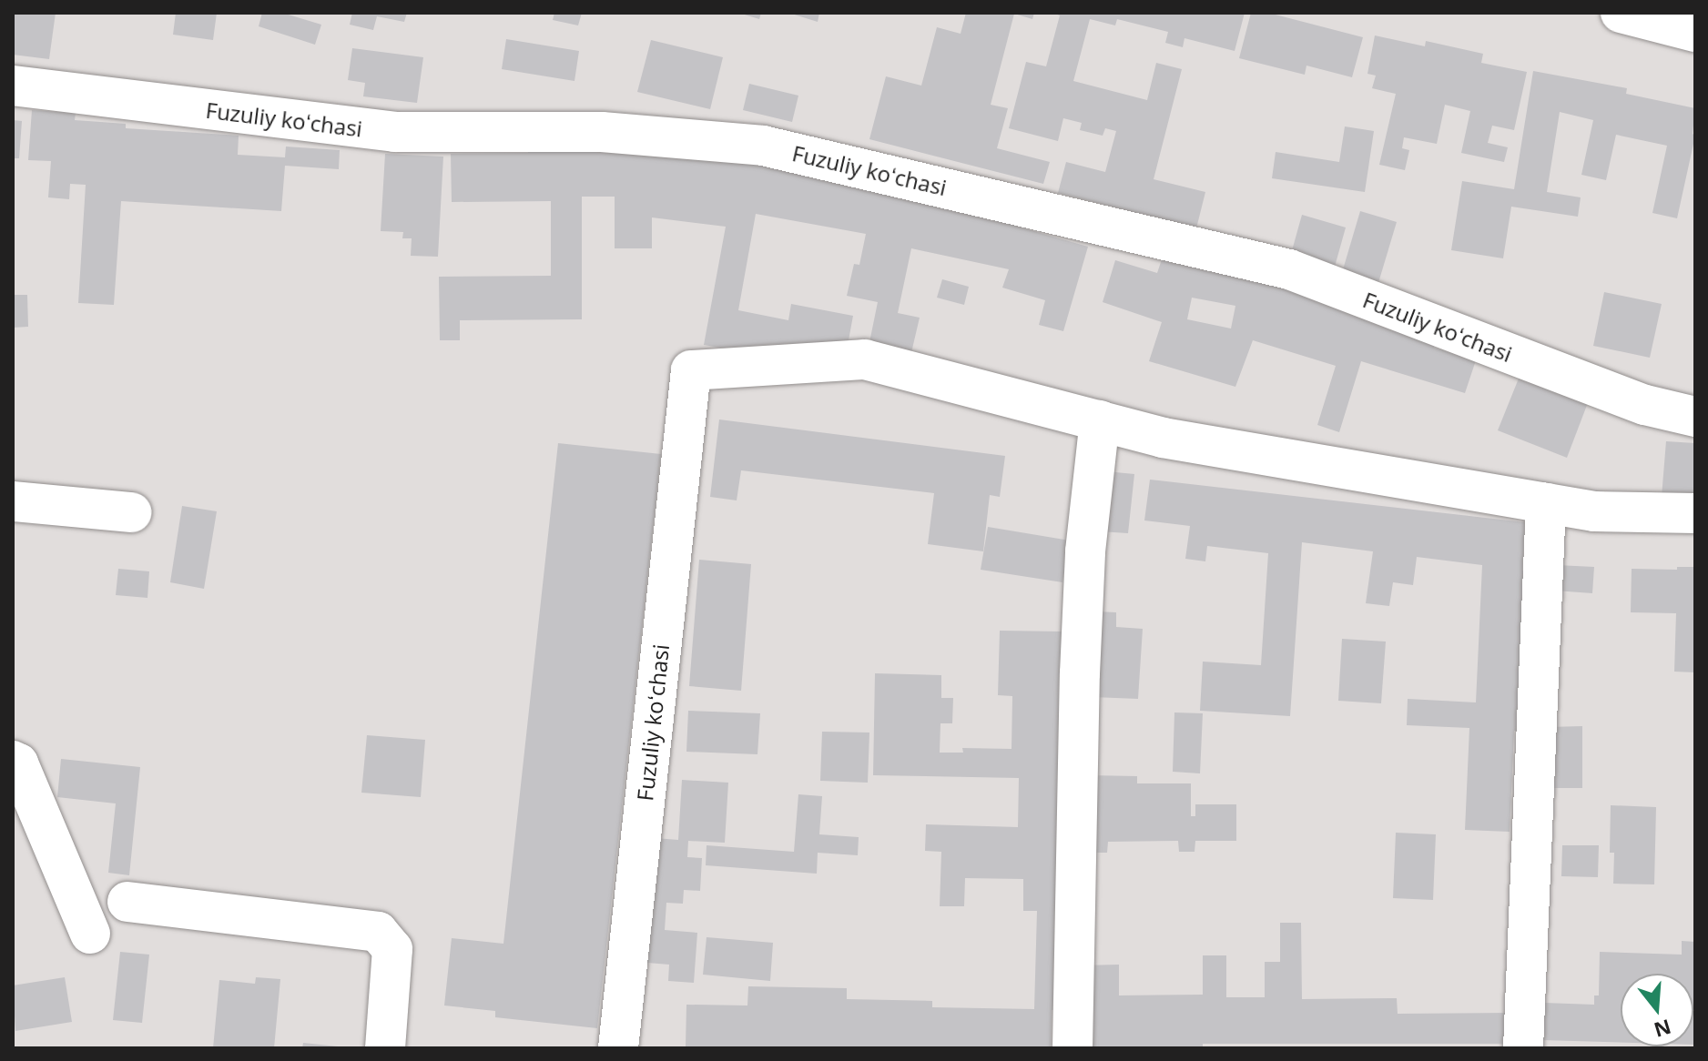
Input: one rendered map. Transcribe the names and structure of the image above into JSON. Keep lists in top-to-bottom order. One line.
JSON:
{"streets":{"street":["Fuzuliy koʻchasi"]},"north":"bottom"}
